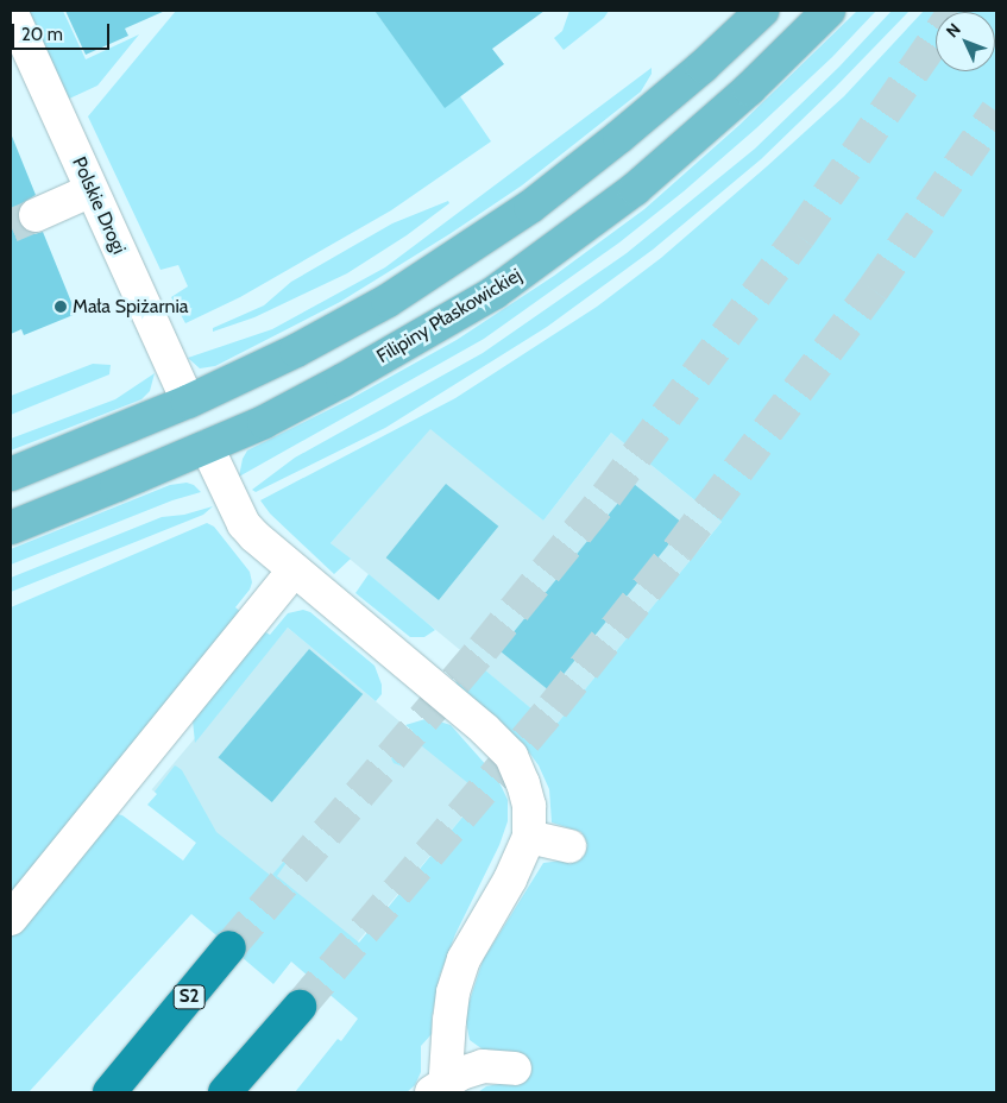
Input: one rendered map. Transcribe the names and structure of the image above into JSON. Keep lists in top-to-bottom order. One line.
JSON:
{"streets":{"highway":["S2"],"main road":["Filipiny Płaskowickiej"],"street":["Polskie Drogi"]},"places":["Mała Spiżarnia"],"scale_bar":"20 m","north":"top left"}
